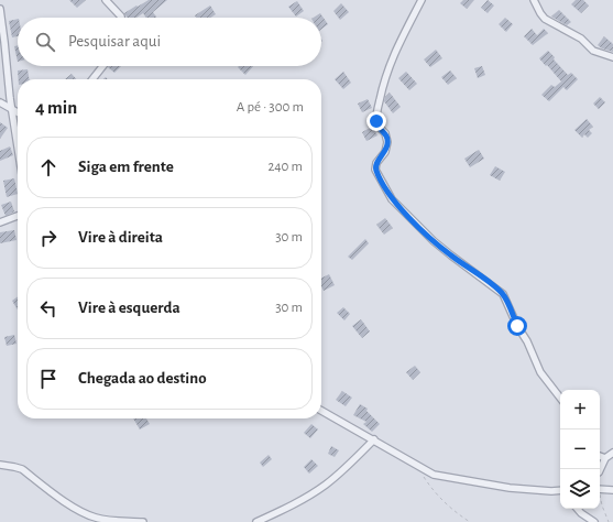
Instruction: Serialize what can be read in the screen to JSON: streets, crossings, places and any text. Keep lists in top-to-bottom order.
{
  "page": {
    "search": "Pesquisar aqui",
    "heading": ["4 min", "A pé · 300 m"],
    "list": [
      ["Siga em frente", "240 m"],
      ["Vire à direita", "30 m"],
      ["Vire à esquerda", "30 m"],
      "Chegada ao destino"
    ],
    "map_buttons": ["+", "−"]
  }
}
